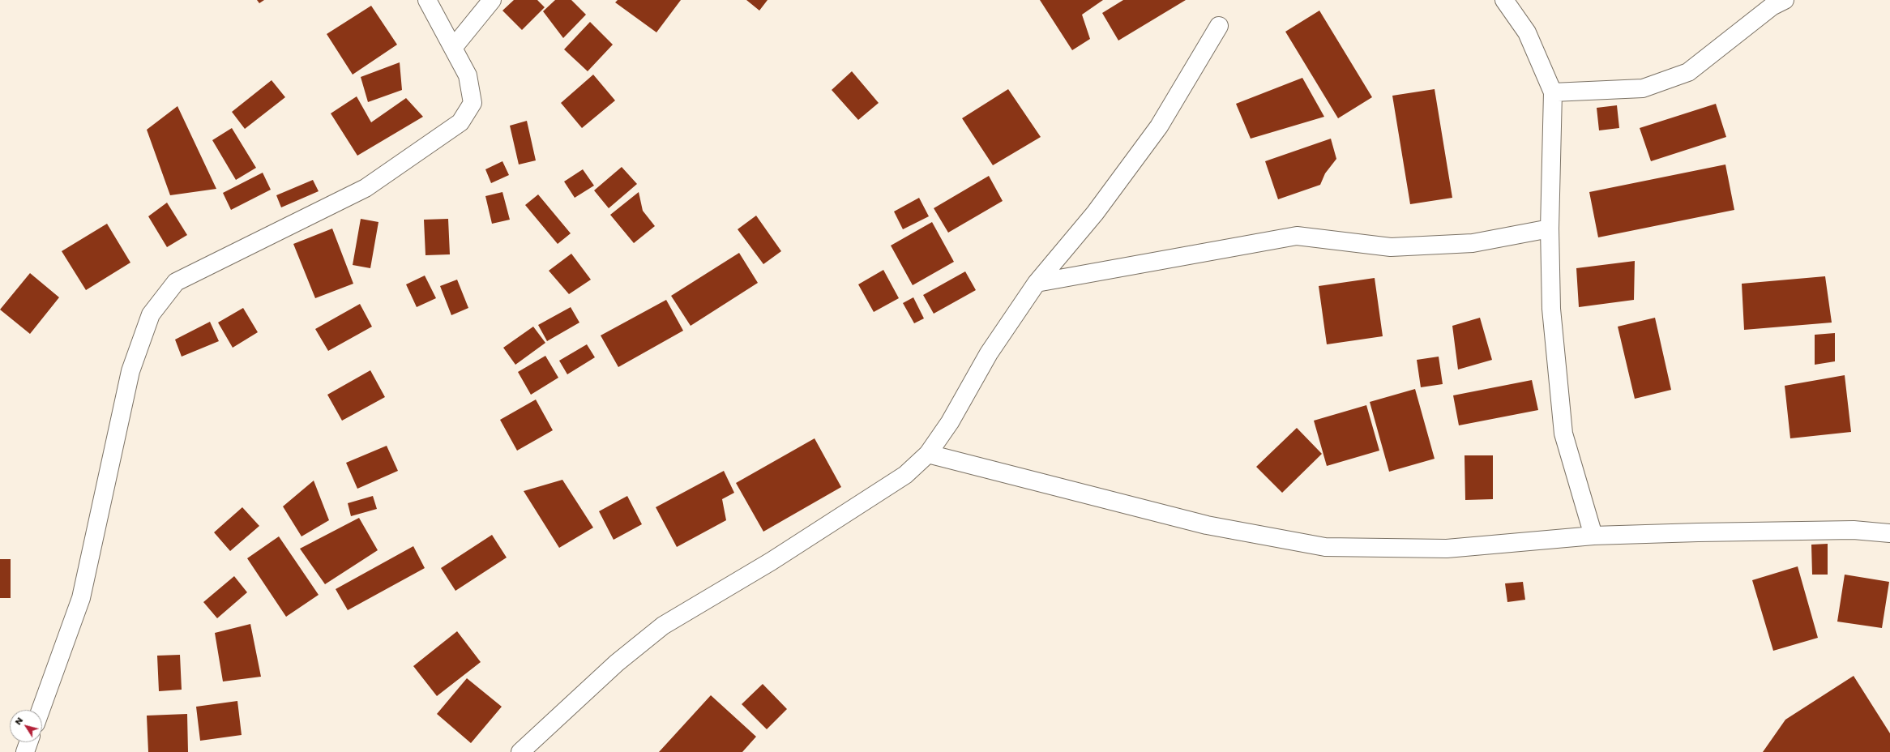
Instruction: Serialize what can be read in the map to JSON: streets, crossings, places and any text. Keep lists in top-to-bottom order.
{
  "north": "top left"
}
